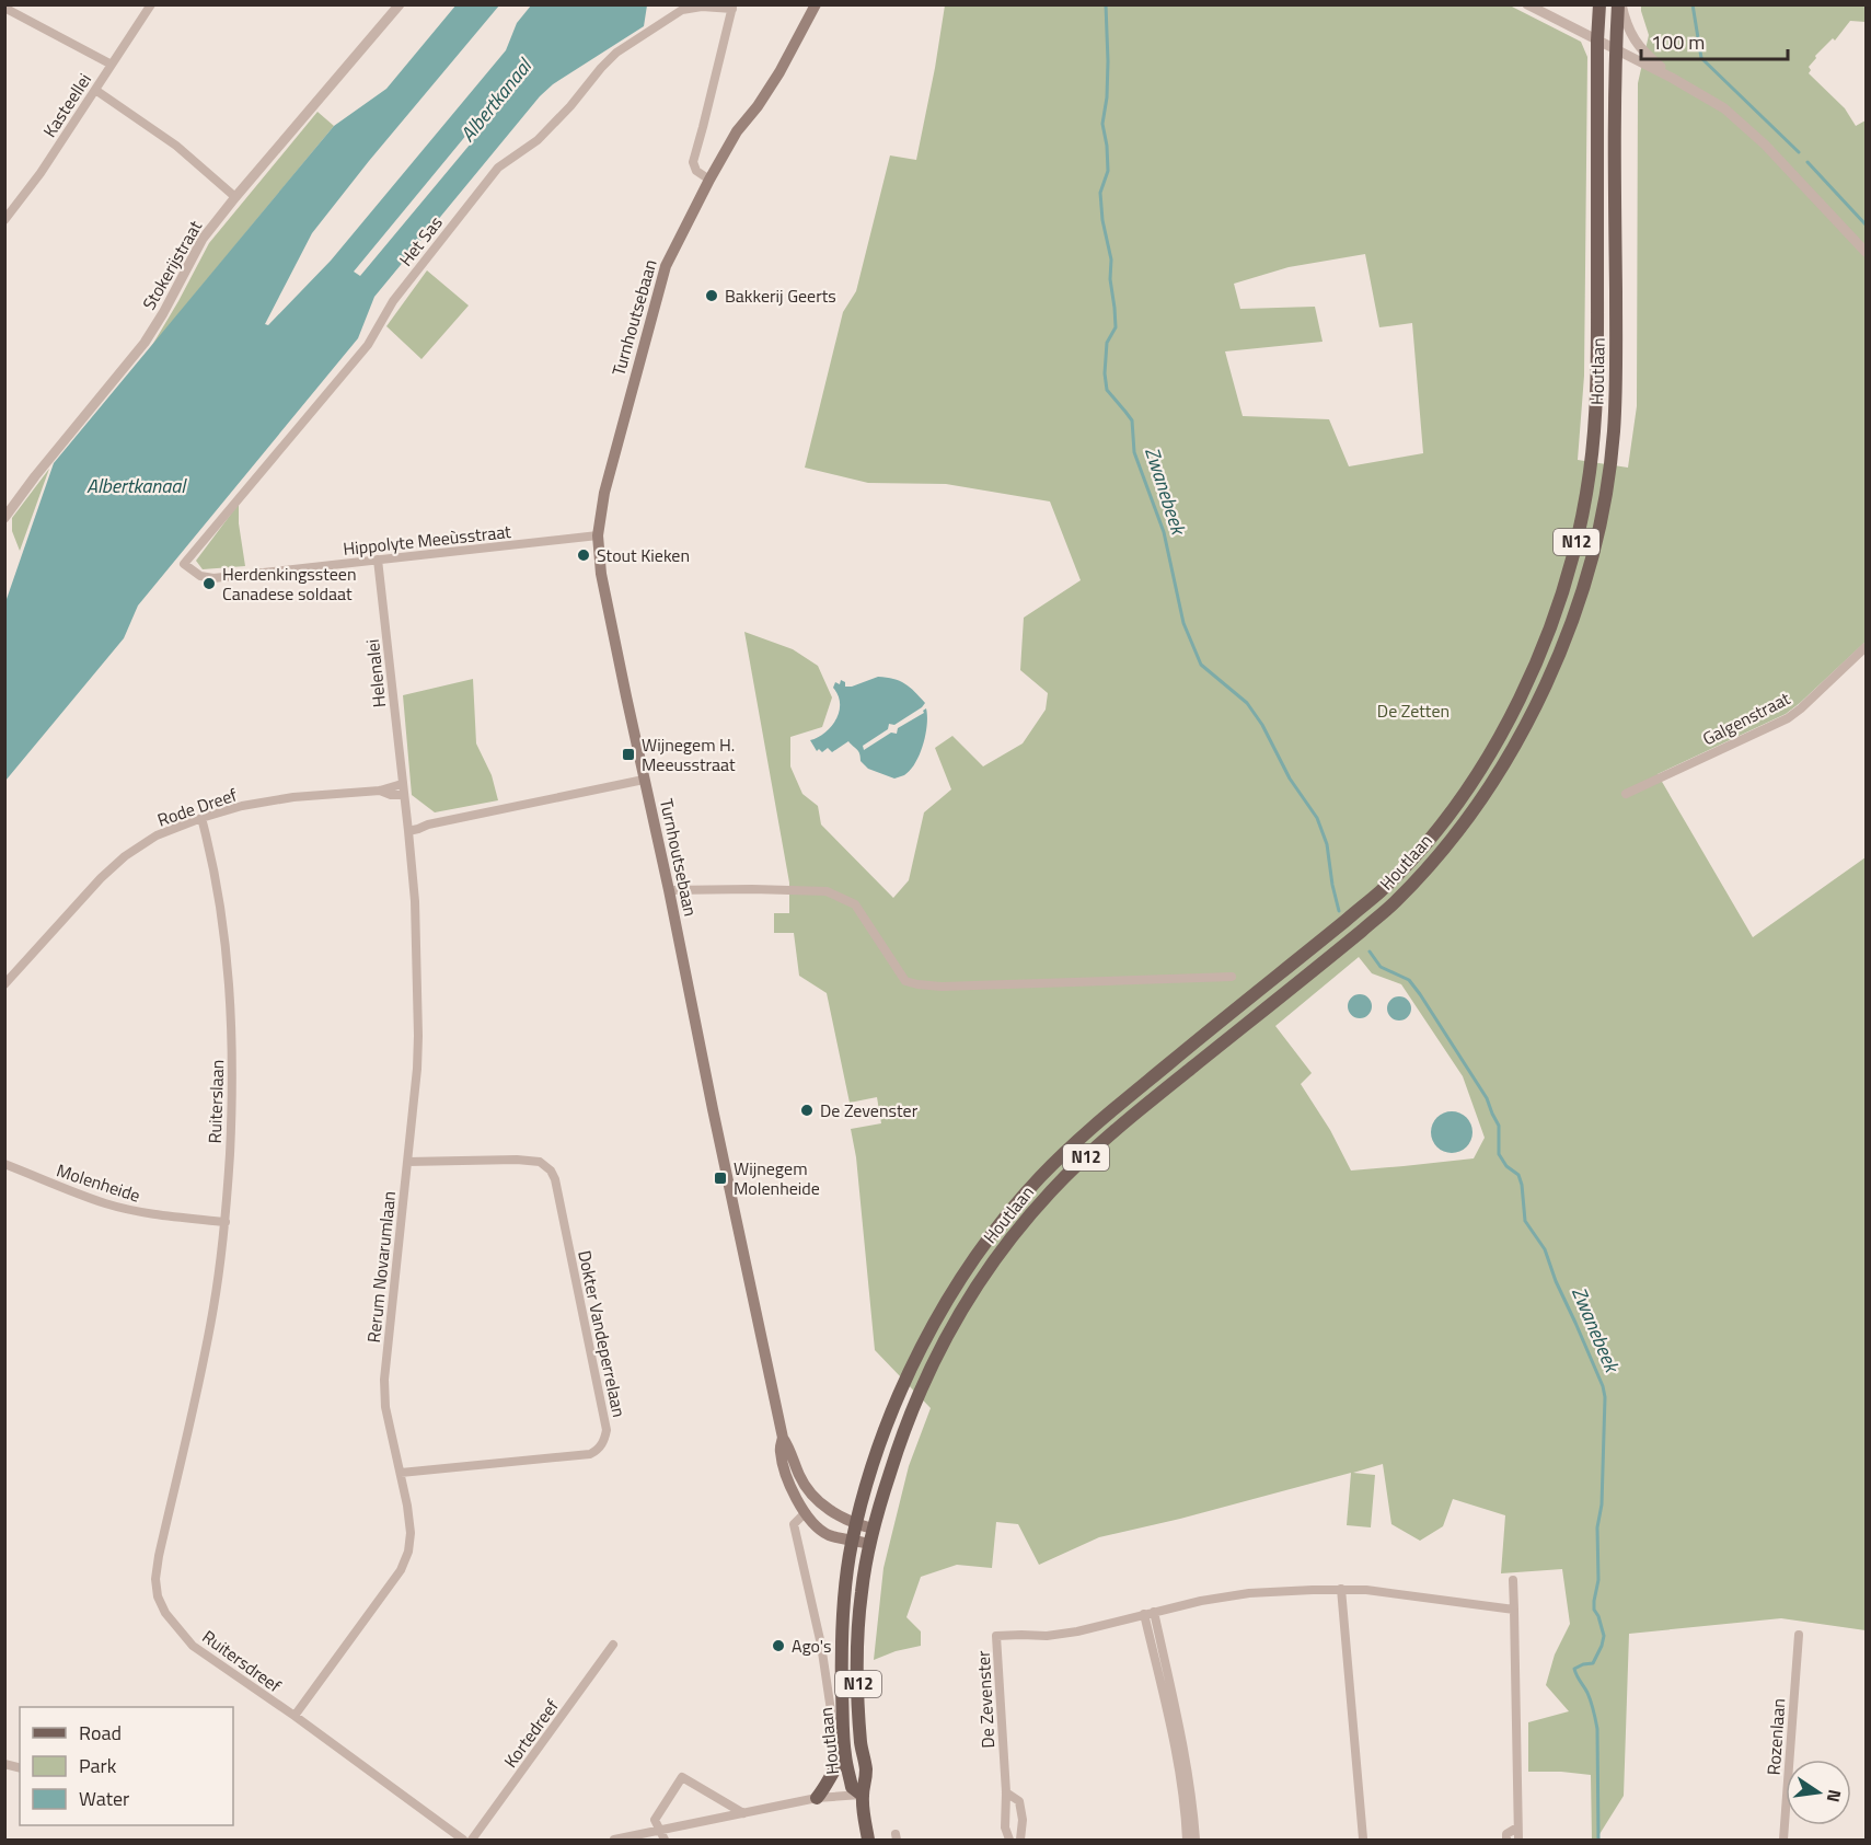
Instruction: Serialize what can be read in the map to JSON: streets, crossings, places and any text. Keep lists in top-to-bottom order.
{
  "streets": {
    "main road": ["Turnhoutsebaan", "Houtlaan", "N12"],
    "street": [
      "Kasteellei",
      "Het Sas",
      "Stokerijstraat",
      "Hippolyte Meeùsstraat",
      "Helenalei",
      "Galgenstraat",
      "Rode Dreef",
      "Ruiterslaan",
      "Molenheide",
      "Rerum Novarumlaan",
      "Dokter Vandeperrelaan",
      "Ruitersdreef",
      "De Zevenster",
      "Kortedreef",
      "Rozenlaan"
    ]
  },
  "crossings": [
    ["Het Sas", "Hippolyte Meeùsstraat"],
    ["Turnhoutsebaan", "Houtlaan"],
    ["Turnhoutsebaan", "Hippolyte Meeùsstraat"],
    ["Houtlaan", "N12"],
    ["Hippolyte Meeùsstraat", "Helenalei"],
    ["Helenalei", "Rode Dreef"],
    ["Helenalei", "Rerum Novarumlaan"],
    ["Rode Dreef", "Ruiterslaan"],
    ["Rode Dreef", "Rerum Novarumlaan"],
    ["Ruiterslaan", "Molenheide"],
    ["Ruiterslaan", "Ruitersdreef"],
    ["Rerum Novarumlaan", "Dokter Vandeperrelaan"],
    ["Rerum Novarumlaan", "Ruitersdreef"]
  ],
  "water": ["Albertkanaal", "Zwanebeek"],
  "parks": ["De Zetten"],
  "places": {
    "other": [
      "Bakkerij Geerts",
      "Stout Kieken",
      "Herdenkingssteen Canadese soldaat",
      "De Zevenster",
      "Ago's"
    ],
    "transit": ["Wijnegem H. Meeusstraat", "Wijnegem Molenheide"]
  },
  "legend": ["Road", "Park", "Water"],
  "scale_bar": "100 m",
  "north": "right"
}
